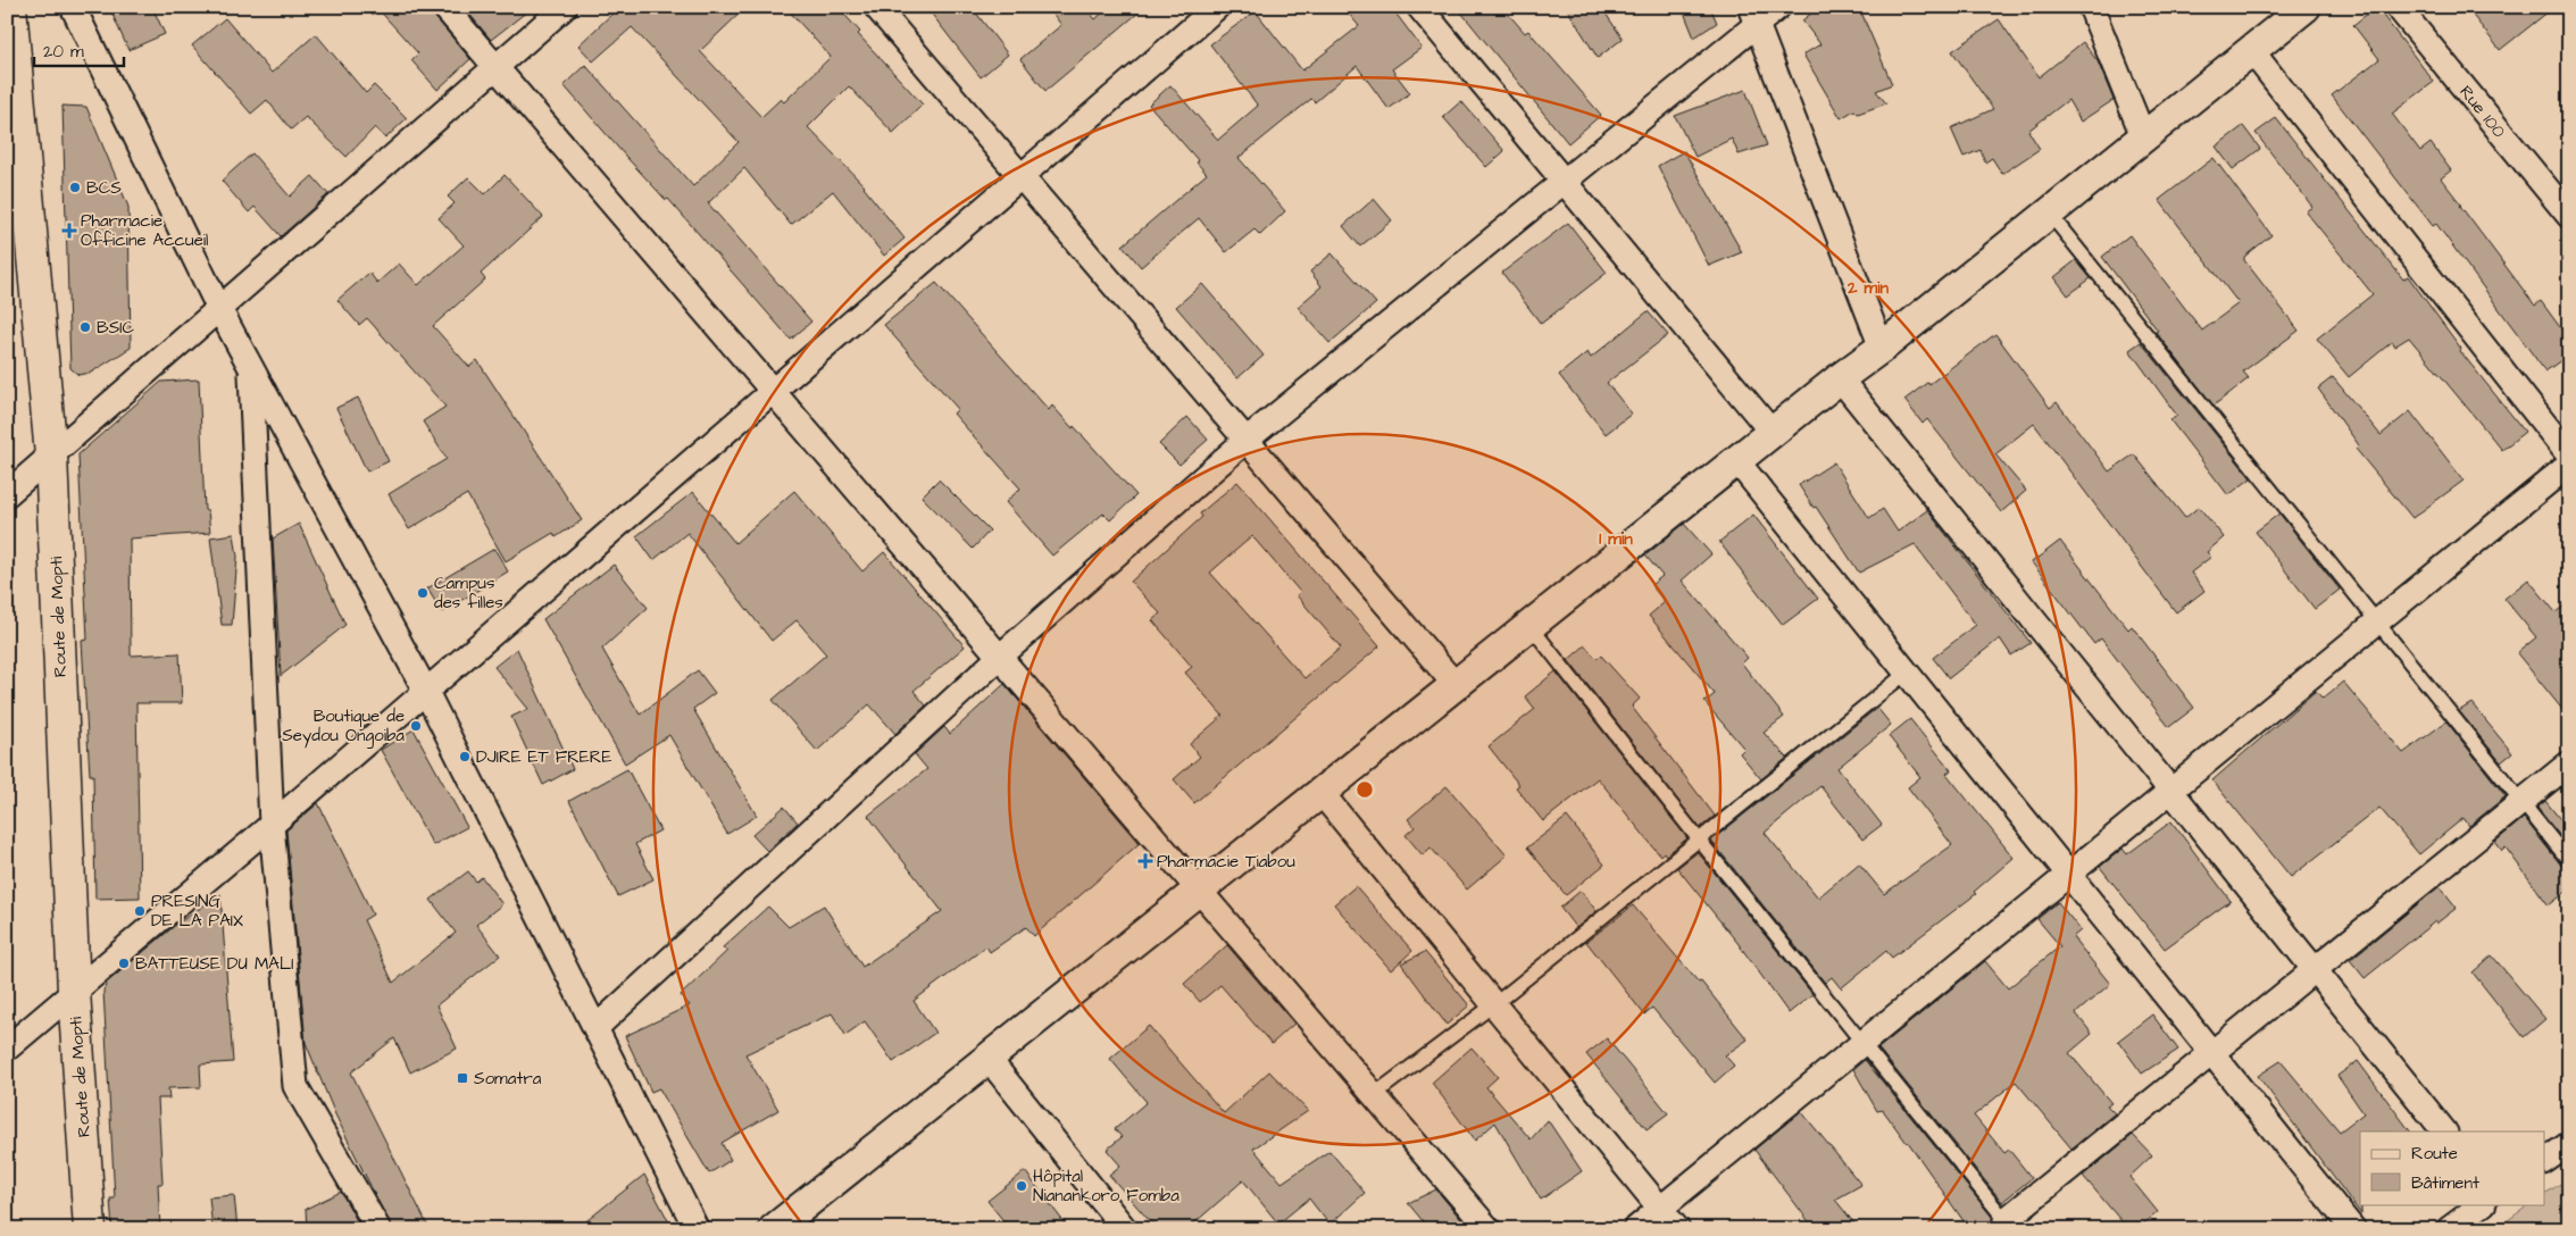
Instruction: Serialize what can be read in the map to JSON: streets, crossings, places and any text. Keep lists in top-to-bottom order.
{
  "streets": {
    "highway": ["Route de Mopti"],
    "street": ["Rue 100"]
  },
  "places": {
    "other": [
      "BCS",
      "BSIC",
      "Campus des filles",
      "Boutique de Seydou Ongoiba",
      "DJIRE ET FRERE",
      "PRESING DE LA PAIX",
      "BATTEUSE DU MALI",
      "Hôpital Nianankoro Fomba"
    ],
    "health": ["Pharmacie Officine Accueil", "Pharmacie Tiabou"],
    "transit": ["Somatra"]
  },
  "legend": ["Route", "Bâtiment"],
  "scale_bar": "20 m",
  "rings": ["2 min", "1 min"]
}
